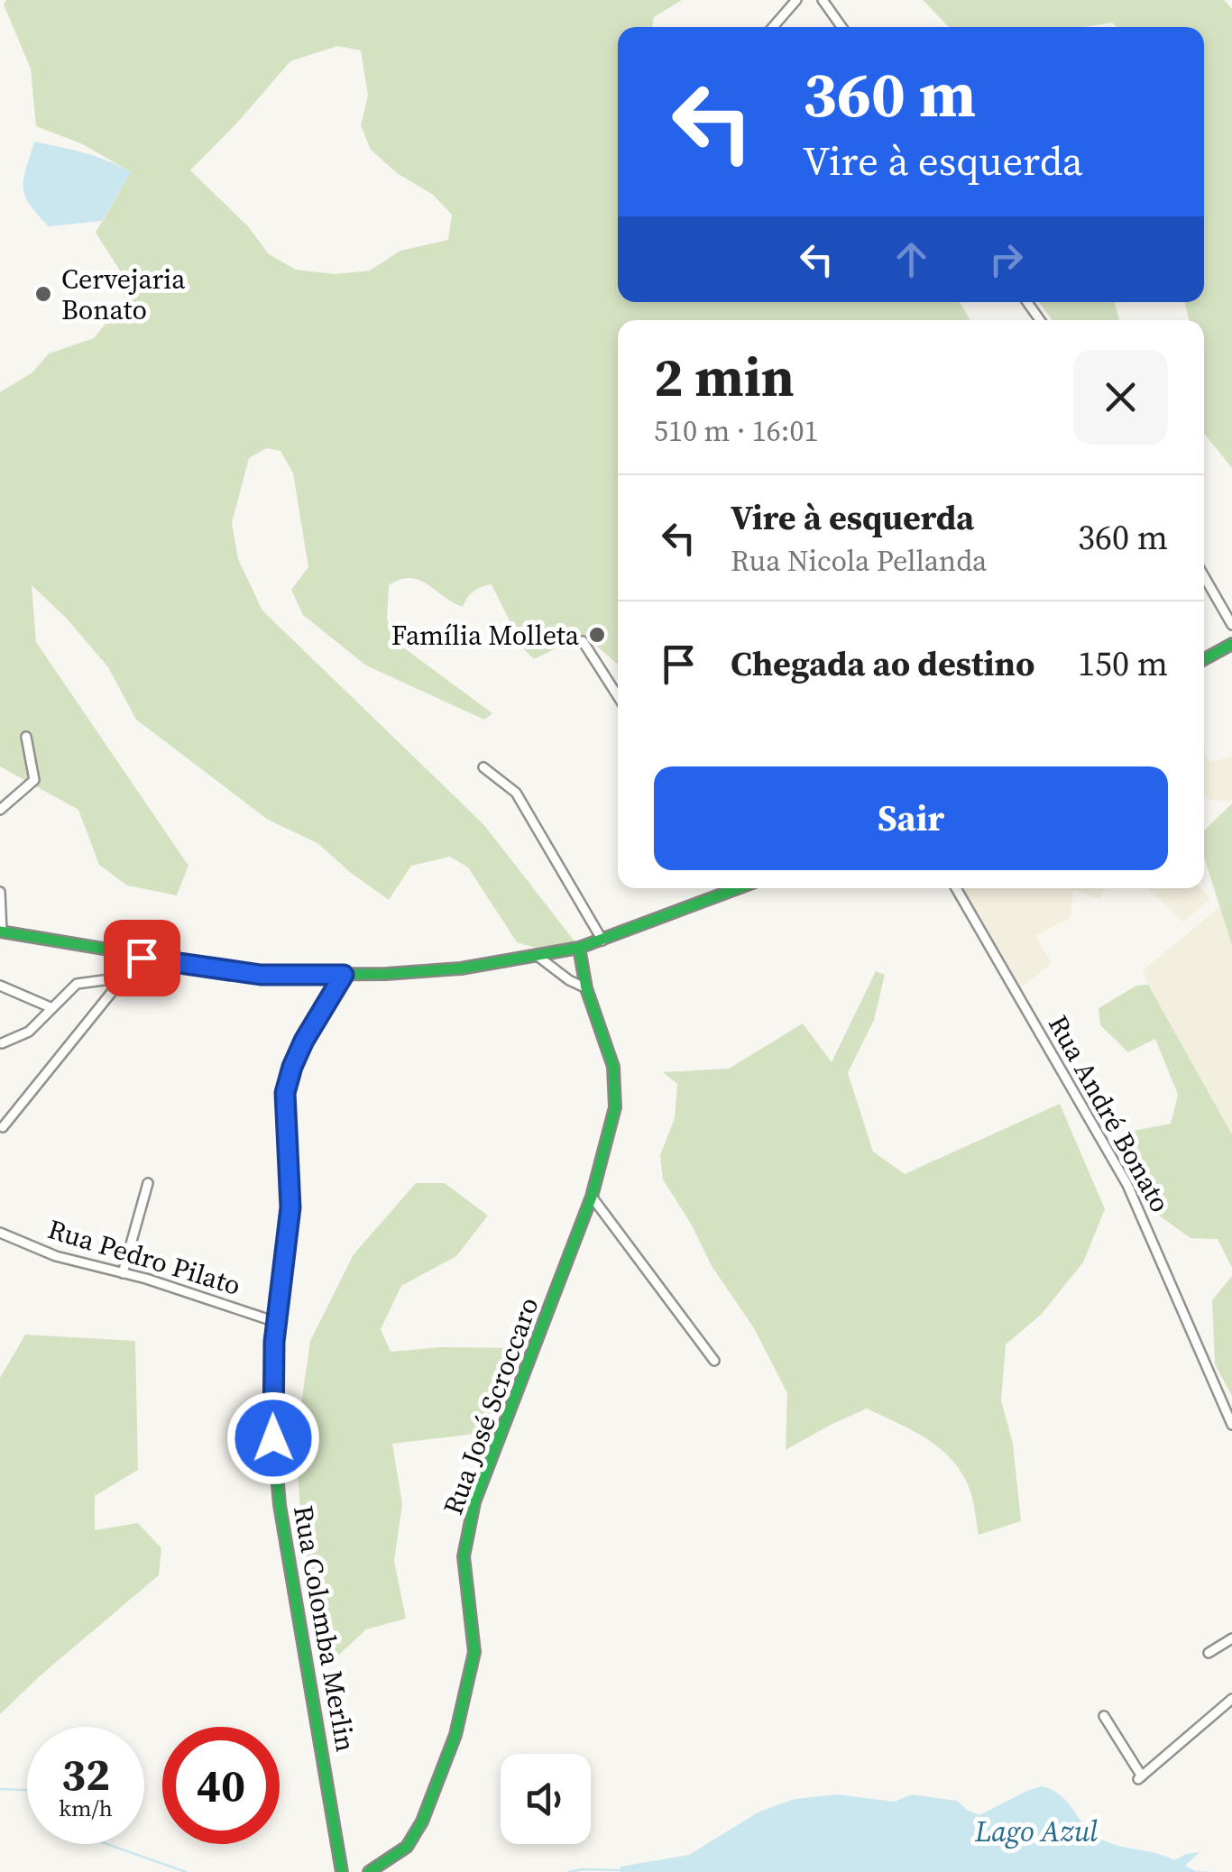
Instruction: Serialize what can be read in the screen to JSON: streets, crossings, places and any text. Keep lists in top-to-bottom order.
{
  "streets": {
    "street": [
      "Rua André Bonato",
      "Rua Pedro Pilato",
      "Rua José Scroccaro",
      "Rua Colomba Merlin"
    ]
  },
  "crossings": [
    ["Rua Pedro Pilato", "Rua Colomba Merlin"]
  ],
  "water": ["Lago Azul"],
  "places": ["Cervejaria Bonato", "Família Molleta"],
  "page": {
    "turn": ["360 m", "Vire à esquerda"],
    "heading": ["2 min", "510 m · 16:01"],
    "list": [
      {
        "name": "Vire à esquerda",
        "note": "Rua Nicola Pellanda",
        "value": "360 m"
      },
      {
        "name": "Chegada ao destino",
        "value": "150 m"
      }
    ],
    "buttons": "Sair",
    "speed": "32 km/h",
    "limit": "40"
  }
}
